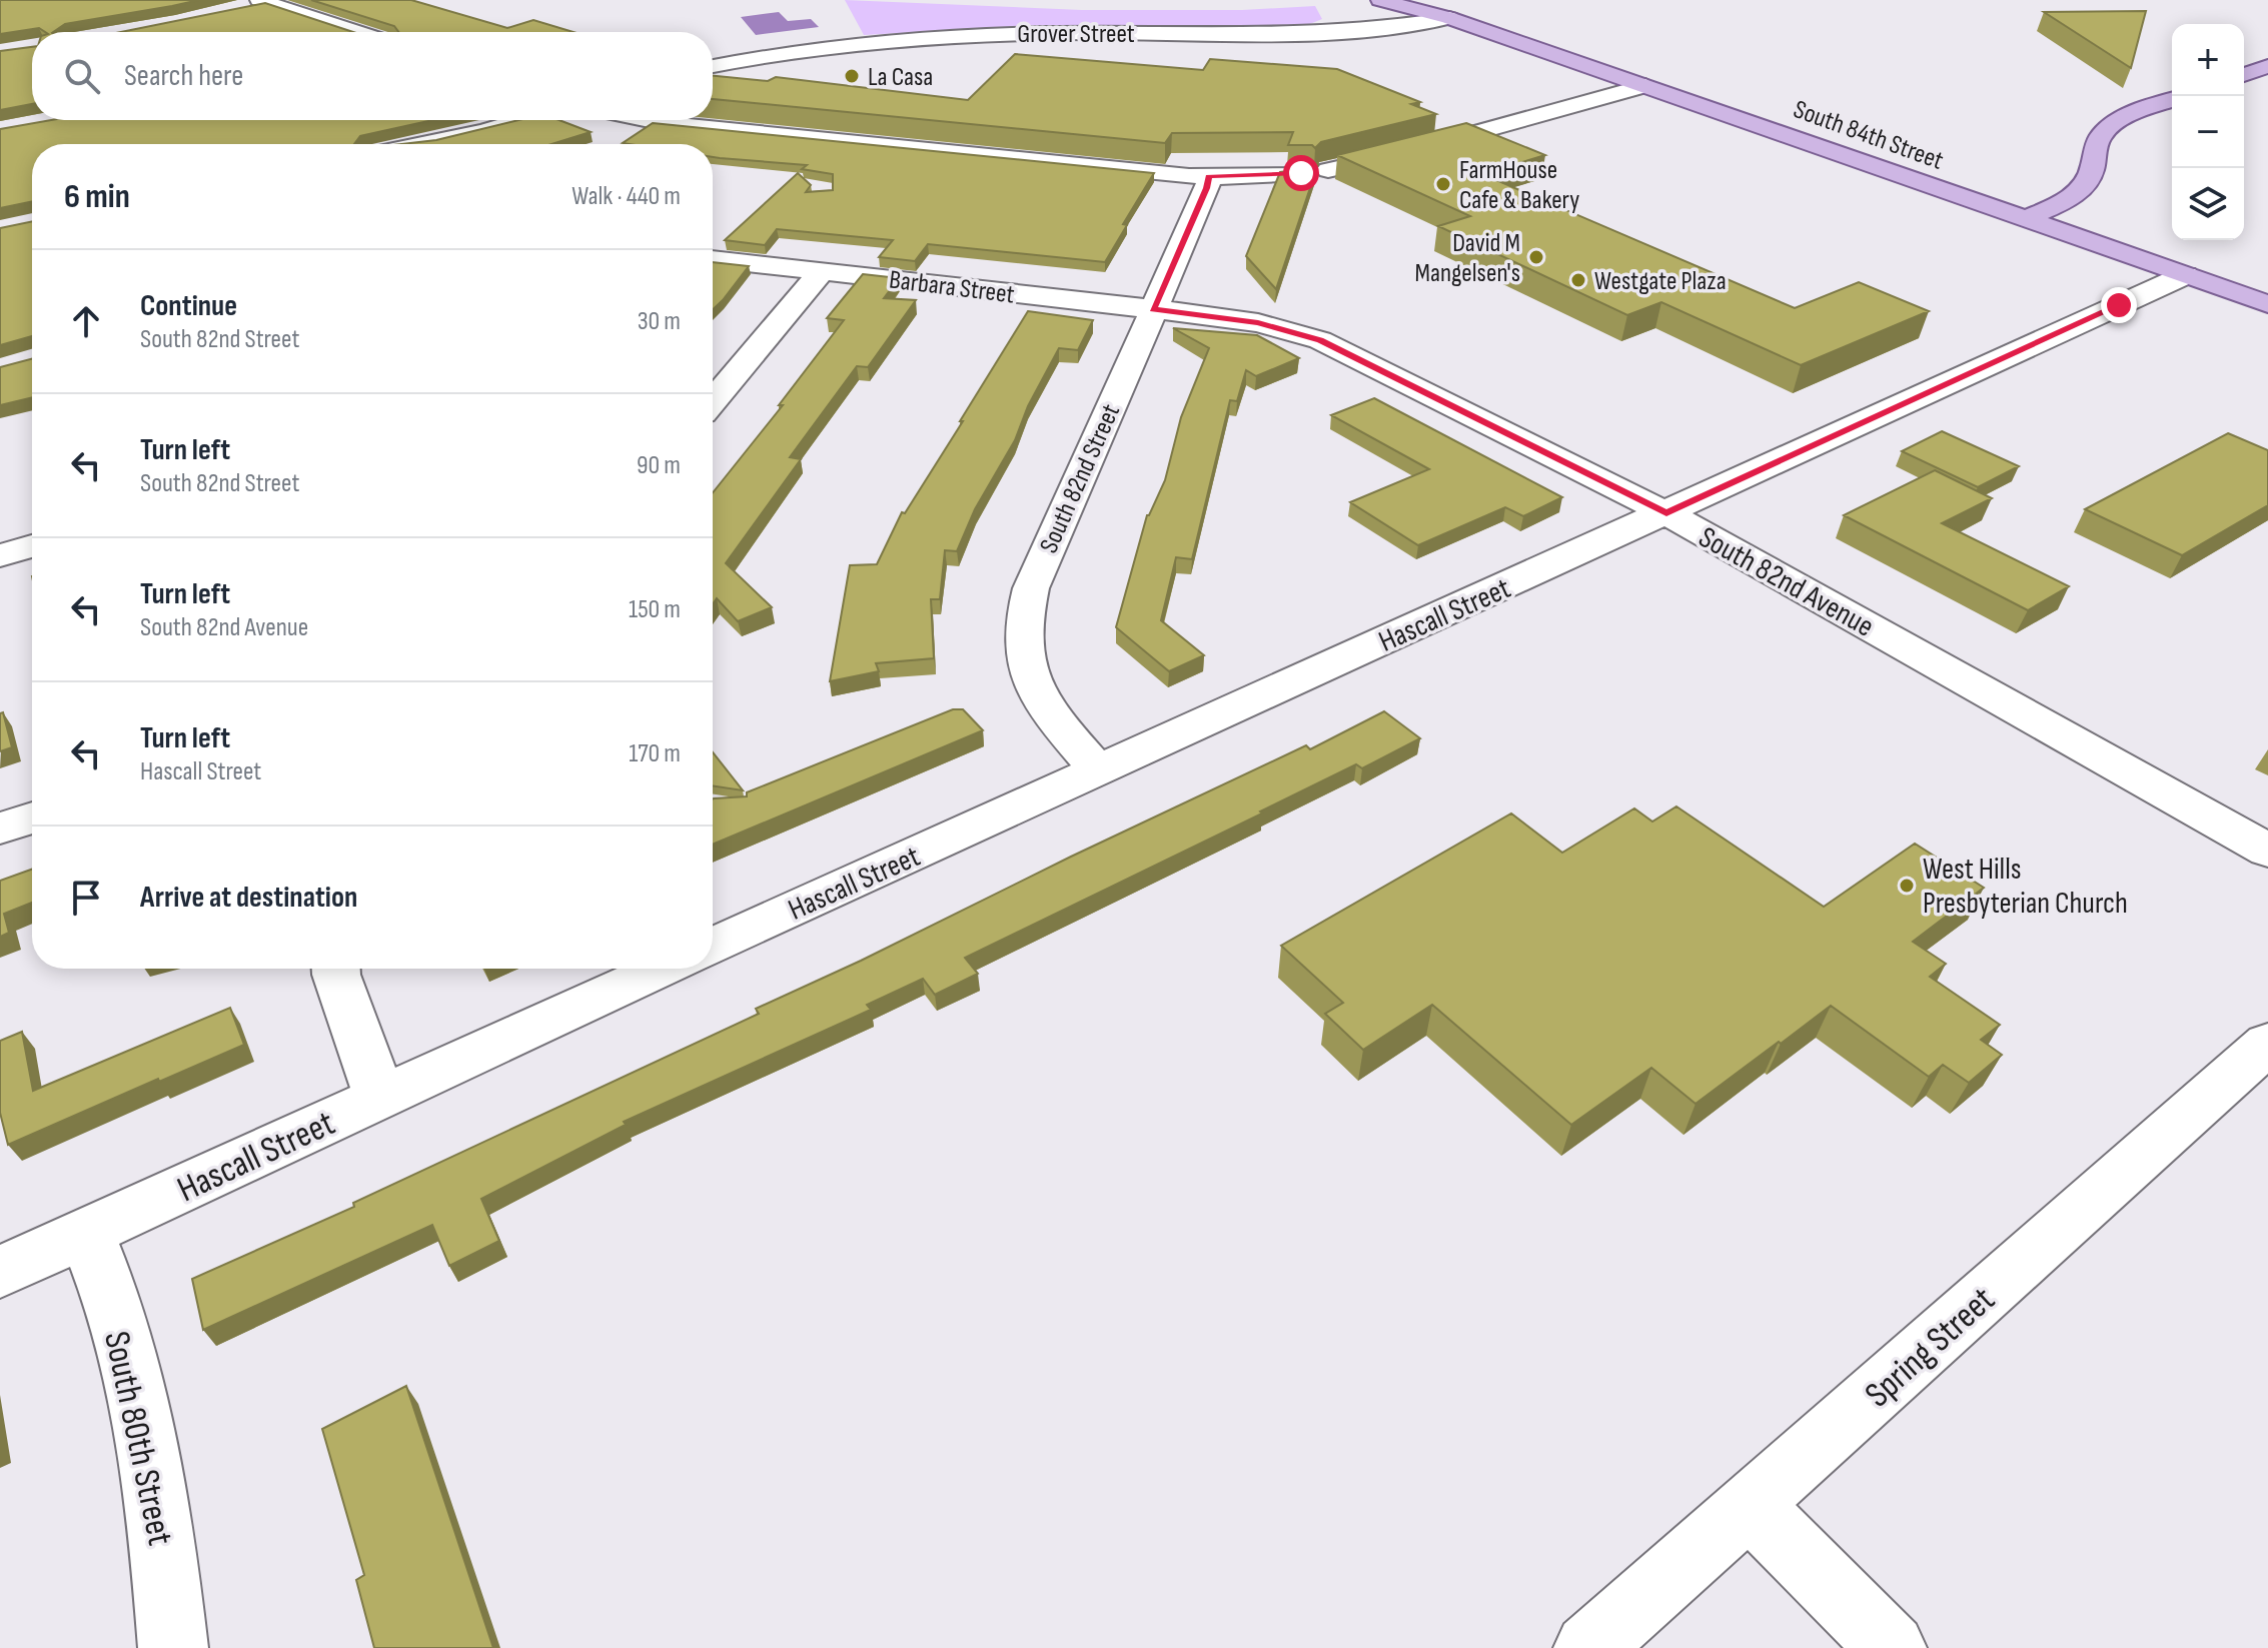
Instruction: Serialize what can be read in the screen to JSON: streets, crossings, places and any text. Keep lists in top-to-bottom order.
{
  "streets": {
    "main road": ["South 84th Street"],
    "street": [
      "Grover Street",
      "Barbara Street",
      "South 82nd Street",
      "South 82nd Avenue",
      "Hascall Street",
      "Spring Street",
      "South 80th Street"
    ]
  },
  "crossings": [
    ["Grover Street", "South 84th Street"],
    ["South 84th Street", "Hascall Street"],
    ["Barbara Street", "South 82nd Street"],
    ["Barbara Street", "South 82nd Avenue"],
    ["South 82nd Street", "South 82nd Avenue"],
    ["South 82nd Street", "Hascall Street"],
    ["South 82nd Avenue", "Hascall Street"],
    ["Hascall Street", "South 80th Street"]
  ],
  "places": [
    "La Casa",
    "FarmHouse Cafe & Bakery",
    "David M Mangelsen's",
    "Westgate Plaza",
    "West Hills Presbyterian Church"
  ],
  "page": {
    "map_buttons": ["+", "−"],
    "search": "Search here",
    "heading": ["6 min", "Walk · 440 m"],
    "list": [
      ["Continue", "South 82nd Street", "30 m"],
      ["Turn left", "South 82nd Street", "90 m"],
      ["Turn left", "South 82nd Avenue", "150 m"],
      ["Turn left", "Hascall Street", "170 m"],
      "Arrive at destination"
    ]
  }
}
